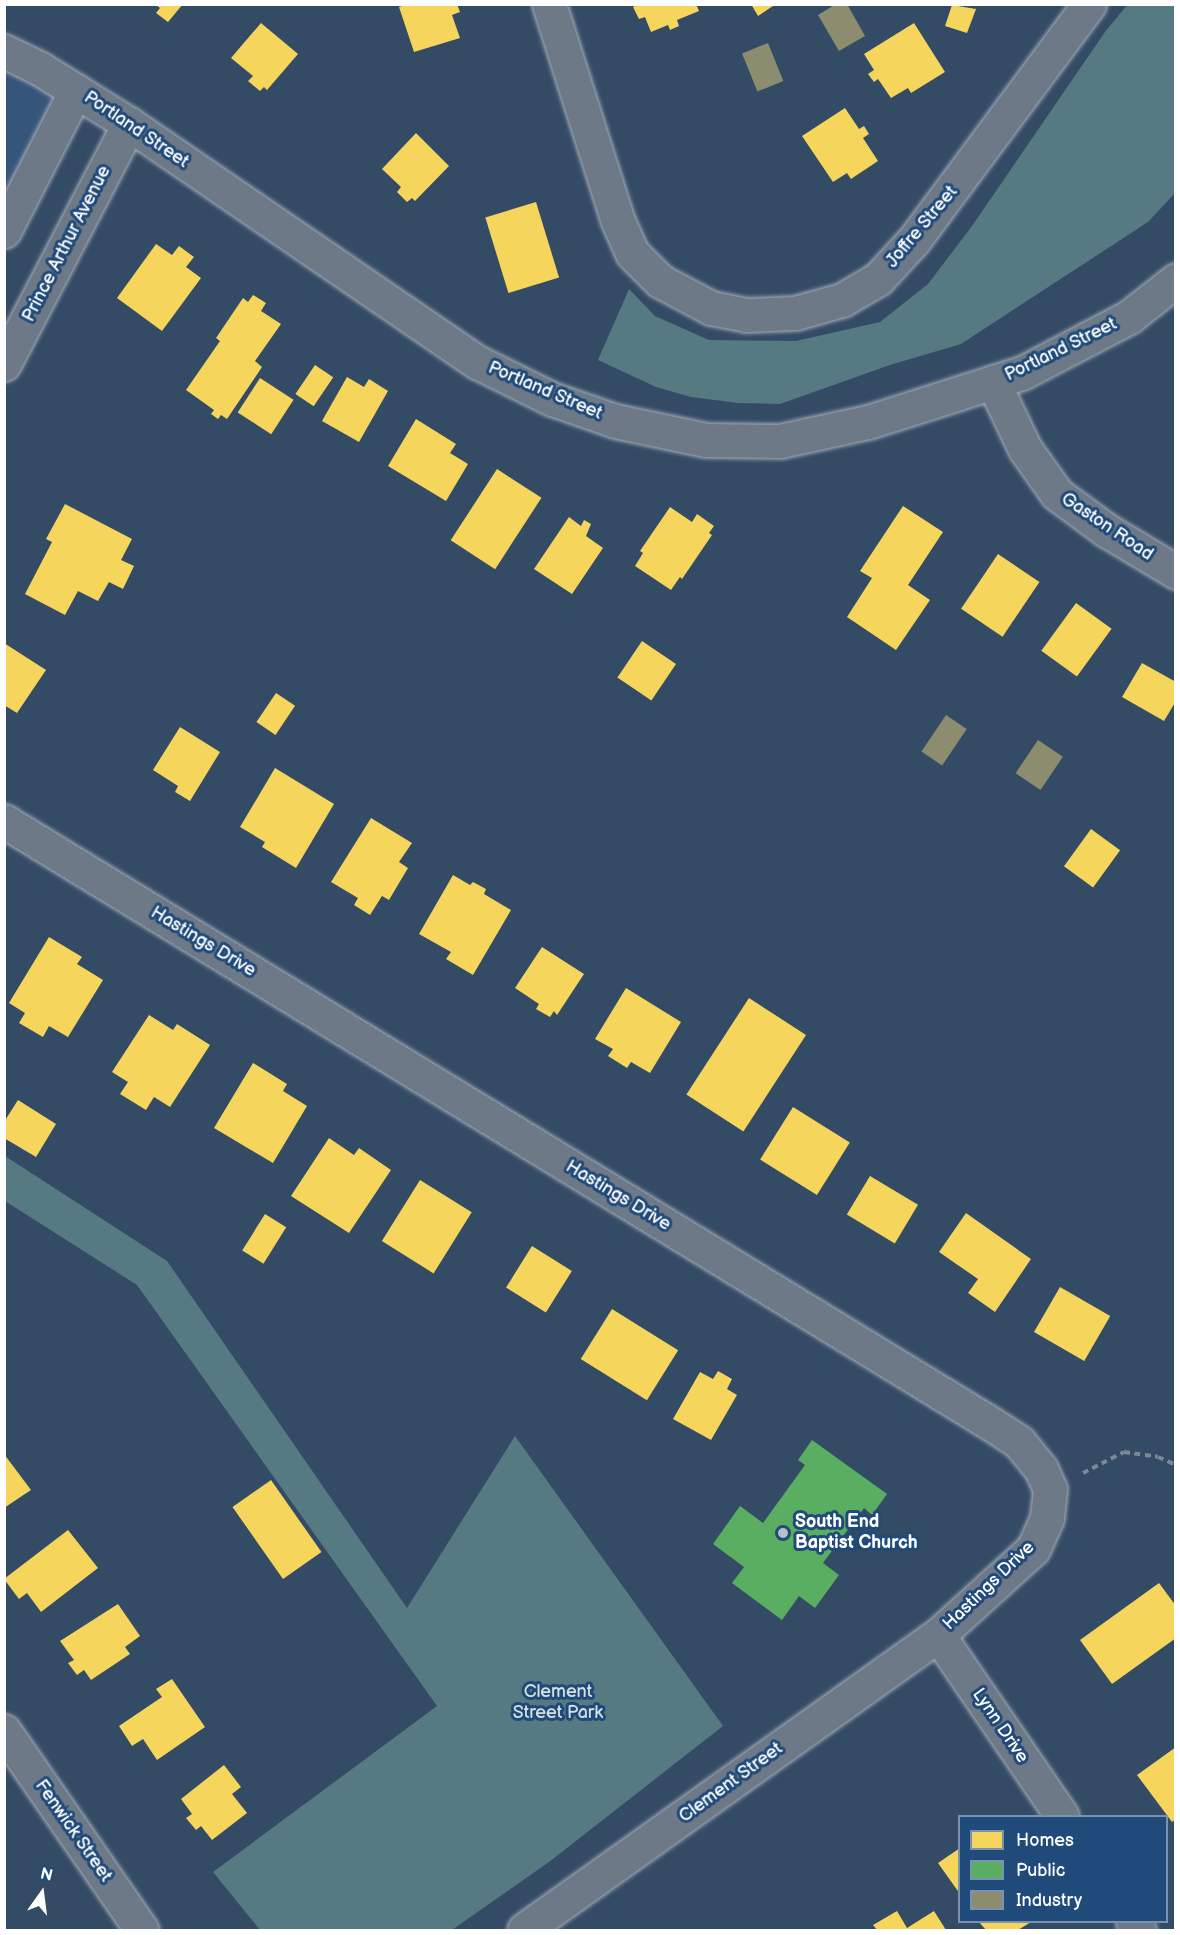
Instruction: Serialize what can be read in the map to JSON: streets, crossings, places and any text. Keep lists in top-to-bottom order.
{
  "streets": {
    "street": [
      "Portland Street",
      "Joffre Street",
      "Prince Arthur Avenue",
      "Gaston Road",
      "Hastings Drive",
      "Lynn Drive",
      "Clement Street",
      "Fenwick Street"
    ]
  },
  "crossings": [
    ["Portland Street", "Prince Arthur Avenue"],
    ["Portland Street", "Gaston Road"],
    ["Hastings Drive", "Lynn Drive"],
    ["Hastings Drive", "Clement Street"],
    ["Lynn Drive", "Clement Street"]
  ],
  "parks": ["Clement Street Park"],
  "places": ["South End Baptist Church"],
  "legend": ["Homes", "Public", "Industry"],
  "north": "top"
}
